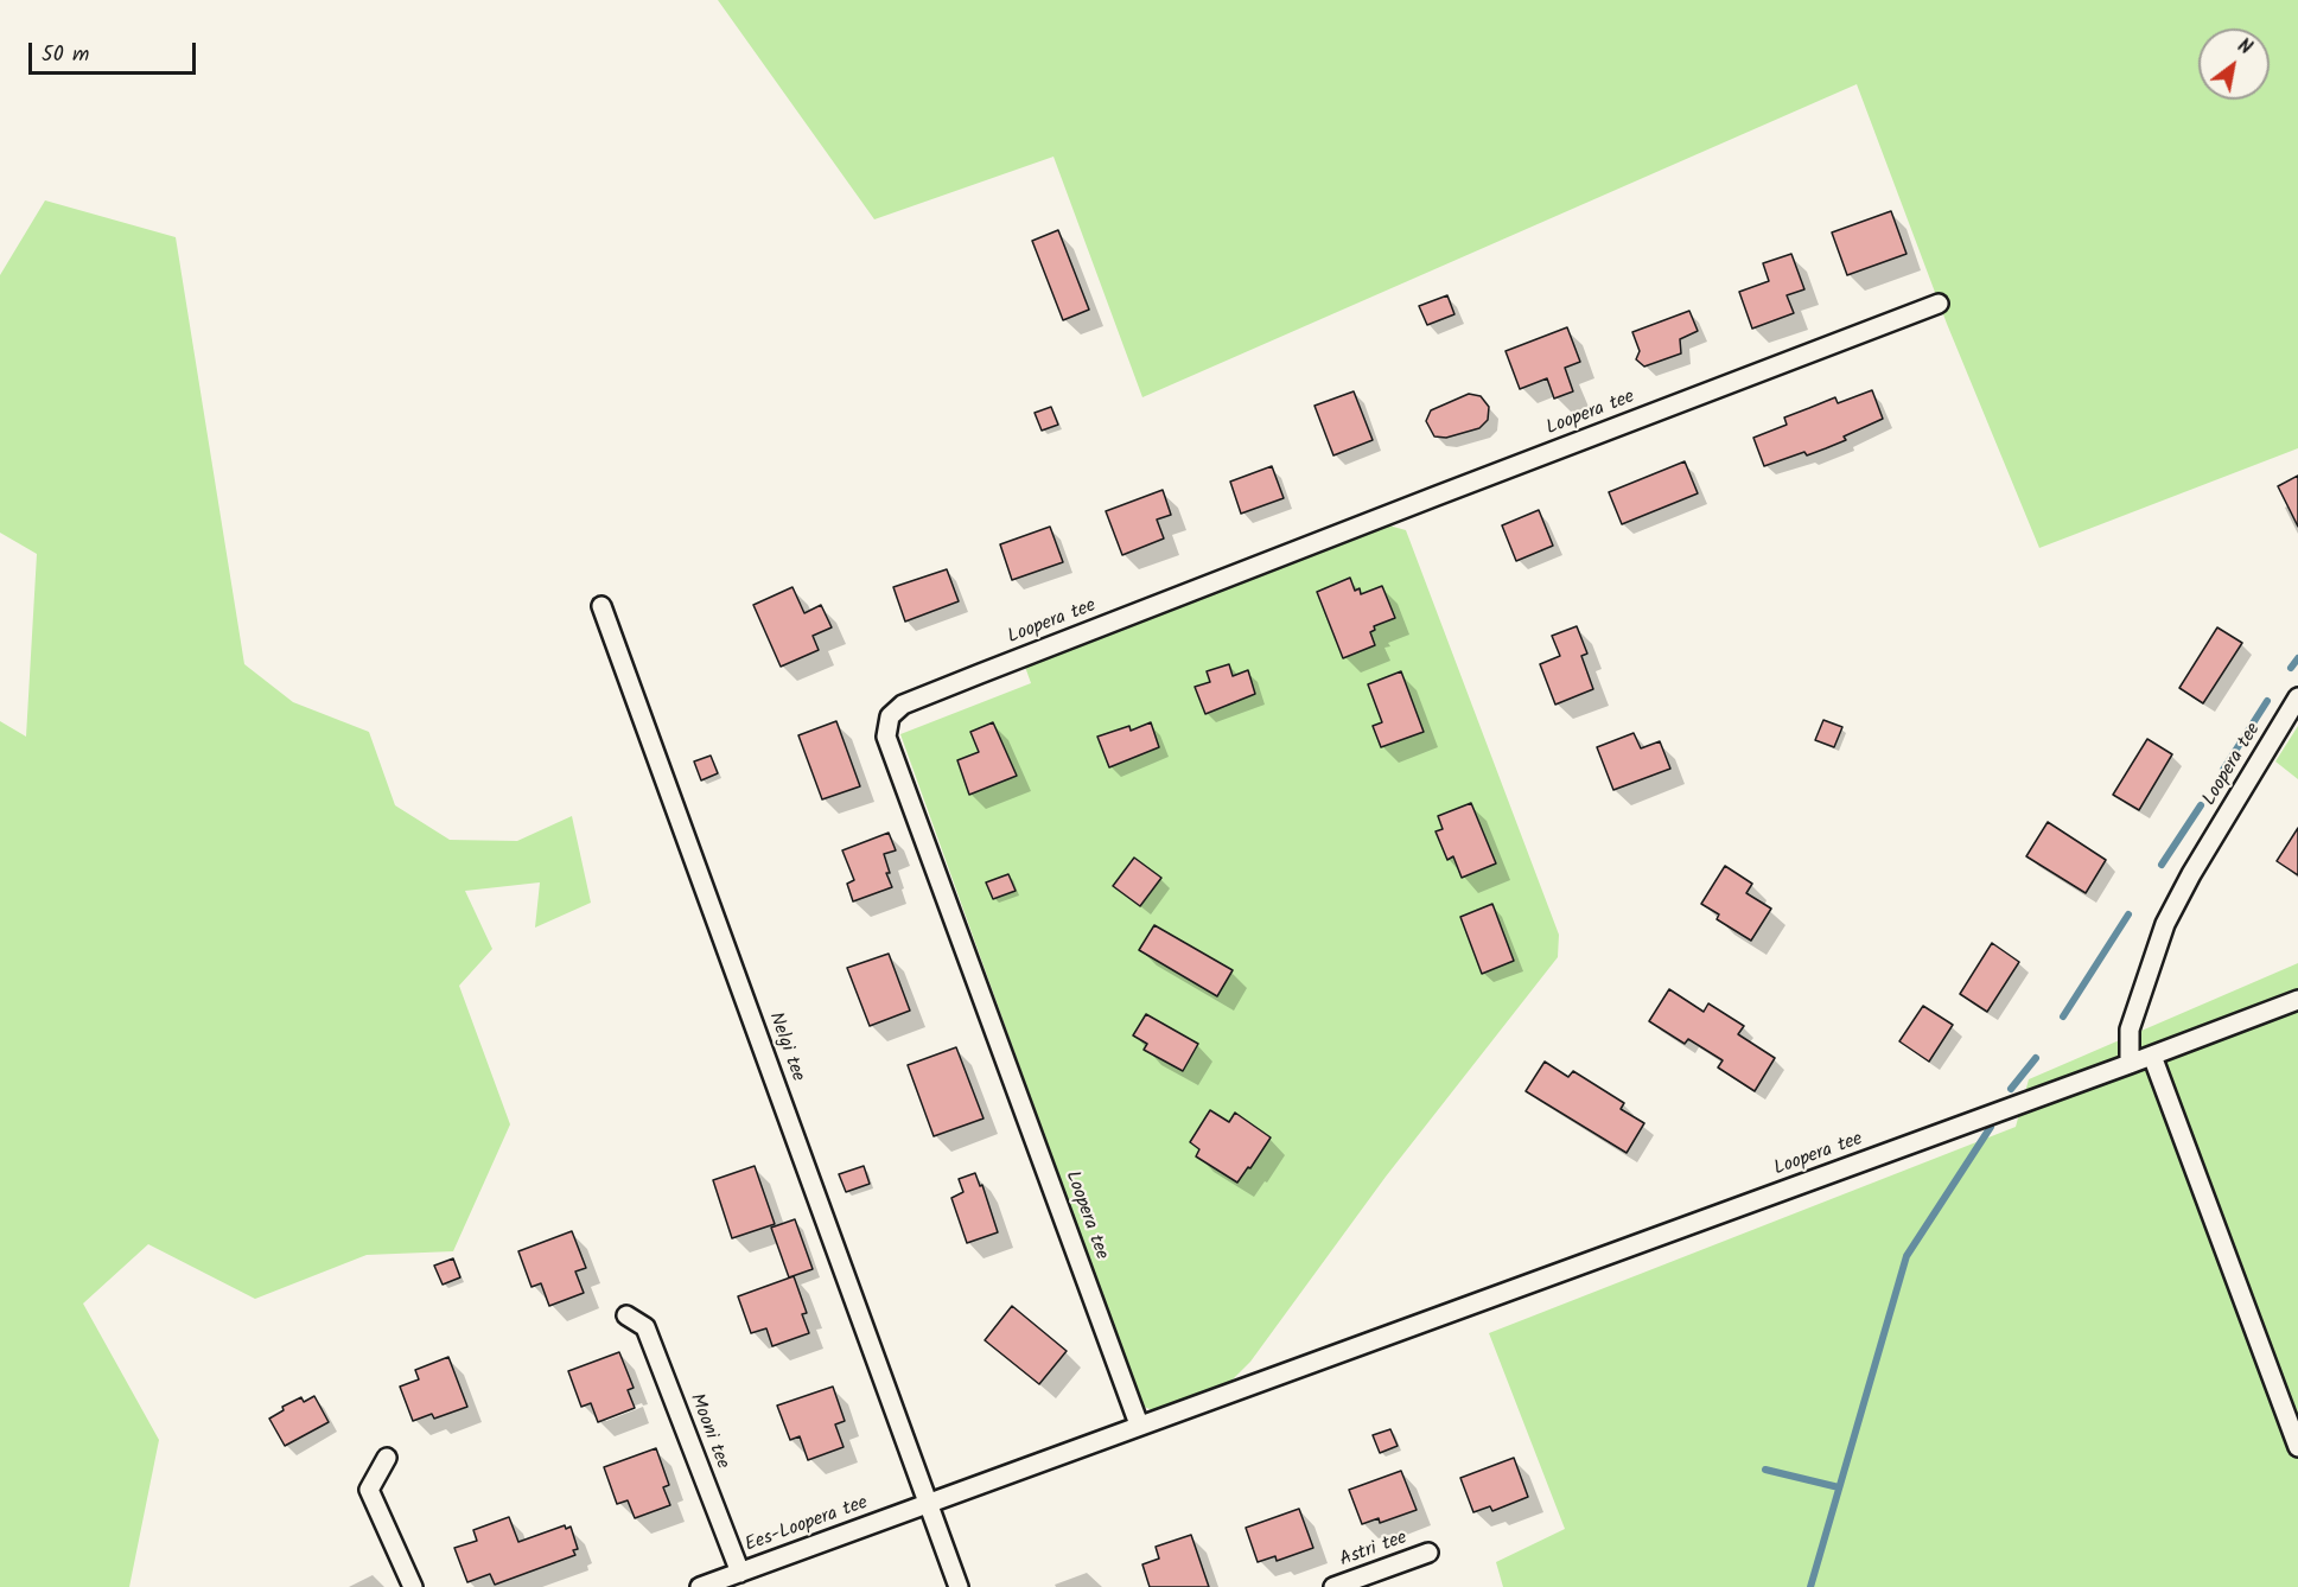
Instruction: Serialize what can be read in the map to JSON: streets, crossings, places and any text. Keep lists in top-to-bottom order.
{
  "streets": {
    "street": [
      "Loopera tee",
      "Nelgi tee",
      "Mooni tee",
      "Ees-Loopera tee",
      "Astri tee"
    ]
  },
  "crossings": [
    ["Loopera tee", "Nelgi tee"],
    ["Loopera tee", "Ees-Loopera tee"],
    ["Nelgi tee", "Ees-Loopera tee"],
    ["Mooni tee", "Ees-Loopera tee"]
  ],
  "scale_bar": "50 m",
  "north": "top right"
}
